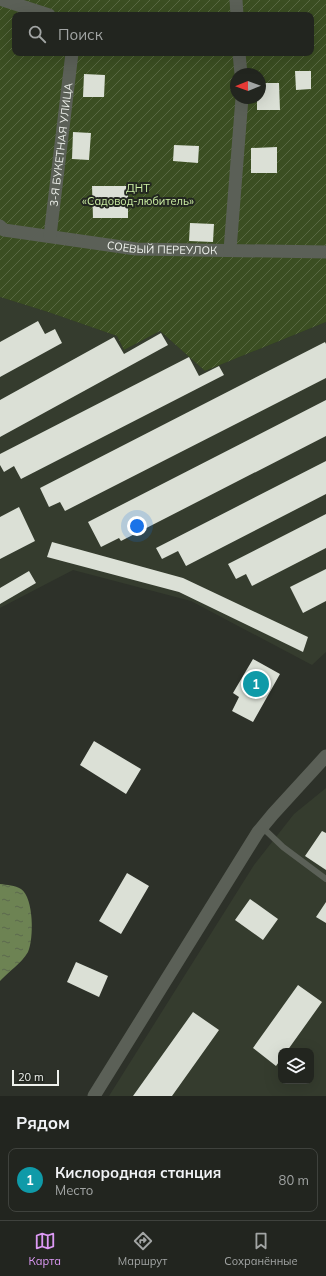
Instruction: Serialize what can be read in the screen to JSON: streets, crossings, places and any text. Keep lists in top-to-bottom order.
{
  "streets": {
    "street": ["3-Я БУКЕТНАЯ УЛИЦА", "СОЕВЫЙ ПЕРЕУЛОК"]
  },
  "crossings": [
    ["3-Я БУКЕТНАЯ УЛИЦА", "СОЕВЫЙ ПЕРЕУЛОК"]
  ],
  "parks": ["ДНТ «Садовод-любитель»"],
  "scale_bar": "20 m",
  "north": "left",
  "page": {
    "search": "Поиск",
    "pins": "1",
    "scale": "20 m",
    "heading": "Рядом",
    "list": [
      {
        "mark": "1",
        "name": "Кислородная станция",
        "note": "Место",
        "value": "80 m"
      }
    ],
    "nav": ["Карта", "Маршрут", "Сохранённые"]
  }
}
